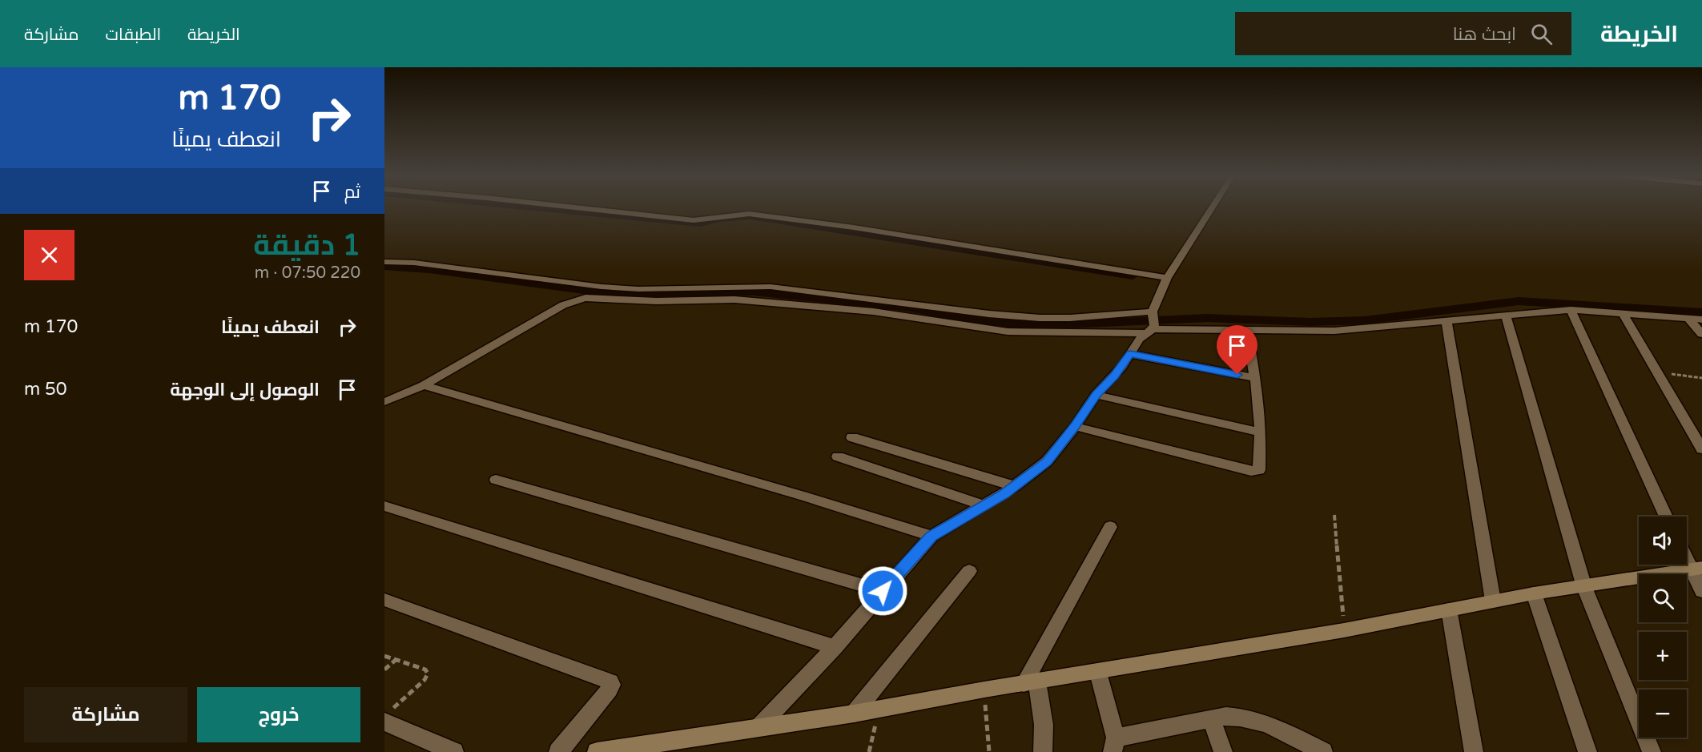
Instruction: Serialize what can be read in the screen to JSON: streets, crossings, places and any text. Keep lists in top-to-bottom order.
{
  "page": {
    "header": "الخريطة",
    "search": "ابحث هنا",
    "nav": ["الخريطة", "الطبقات", "مشاركة"],
    "turn": ["170 m", "انعطف يمينًا"],
    "then": "ثم",
    "heading": ["1 دقيقة", "220 m · 07:50"],
    "list": [
      {
        "name": "انعطف يمينًا",
        "value": "170 m"
      },
      {
        "name": "الوصول إلى الوجهة",
        "value": "50 m"
      }
    ],
    "map_buttons": ["+", "−"],
    "buttons": ["خروج", "مشاركة"]
  }
}
